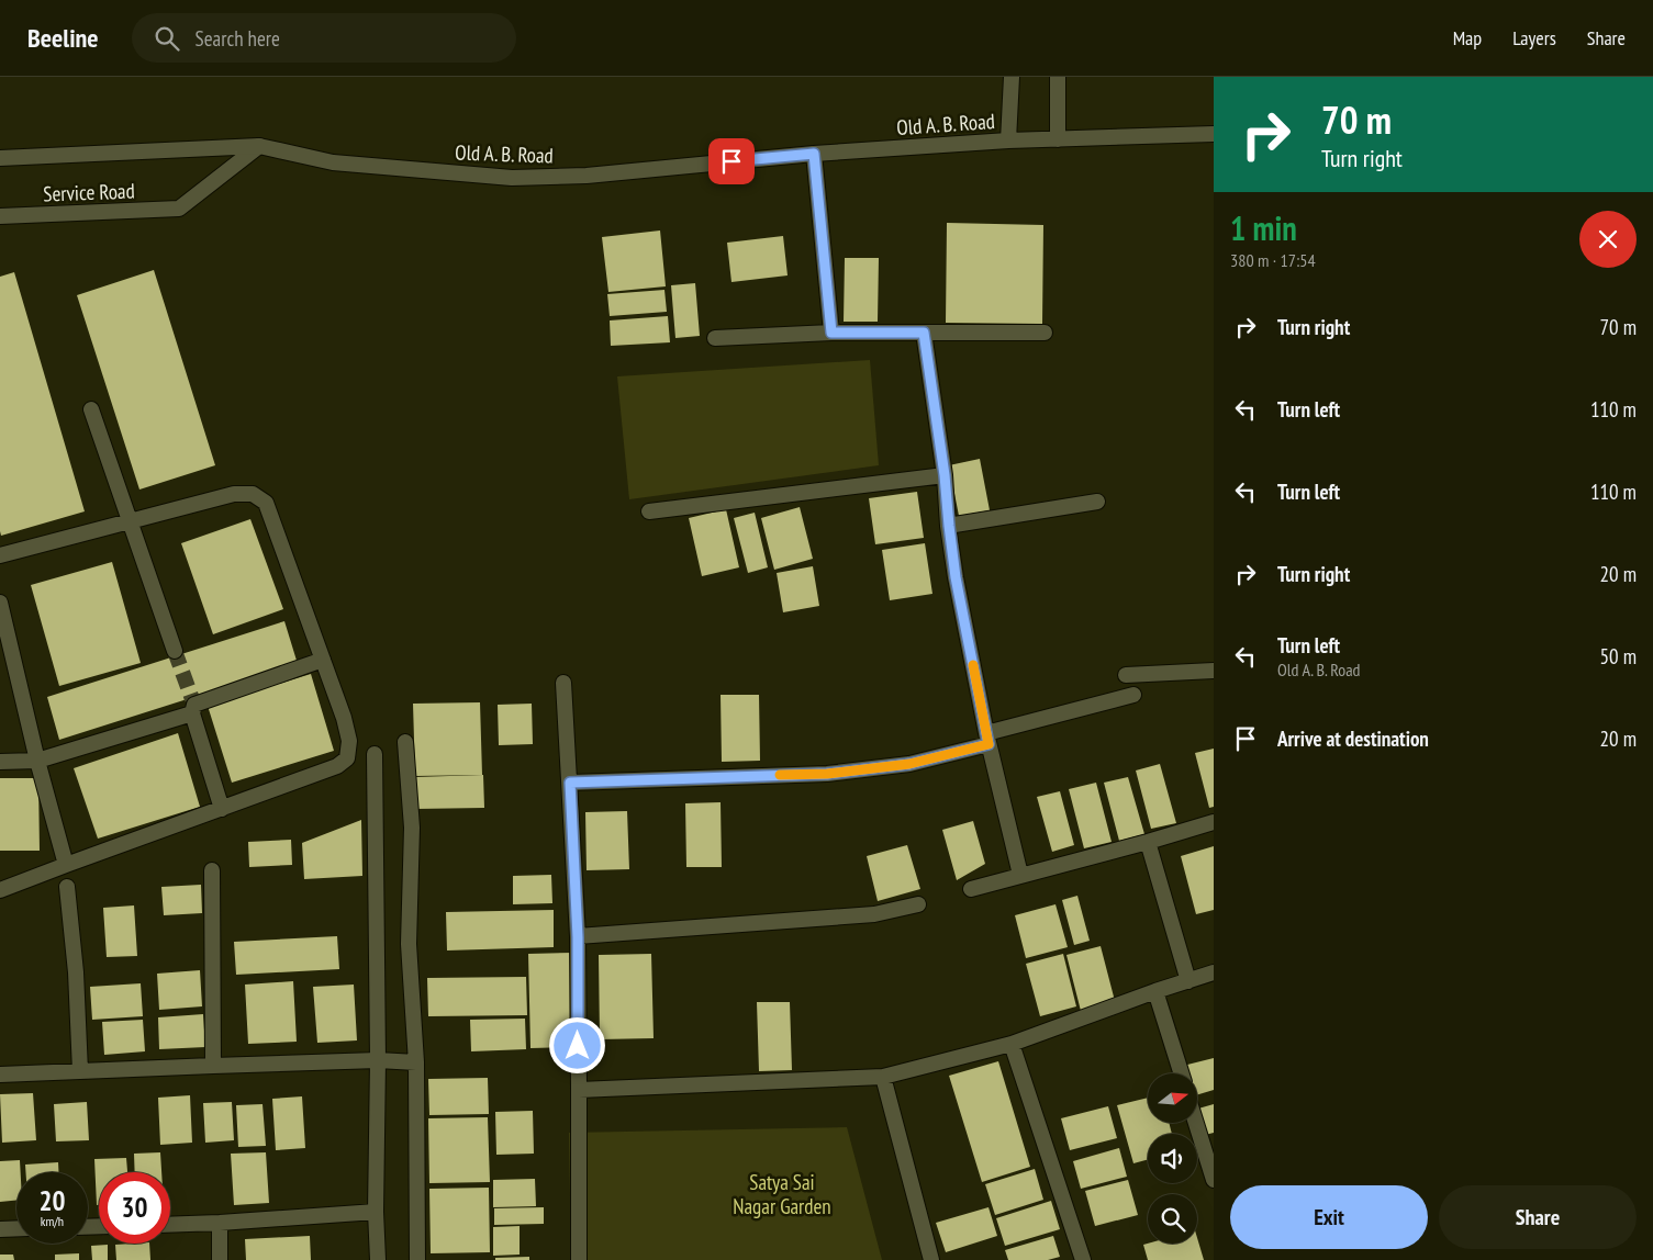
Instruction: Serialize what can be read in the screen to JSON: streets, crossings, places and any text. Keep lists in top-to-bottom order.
{
  "streets": {
    "street": ["Old A. B. Road", "Service Road"]
  },
  "crossings": [
    ["Old A. B. Road", "Service Road"]
  ],
  "parks": ["Satya Sai Nagar Garden"],
  "north": "right",
  "page": {
    "header": "Beeline",
    "search": "Search here",
    "nav": ["Map", "Layers", "Share"],
    "turn": ["70 m", "Turn right"],
    "heading": ["1 min", "380 m · 17:54"],
    "list": [
      {
        "name": "Turn right",
        "value": "70 m"
      },
      {
        "name": "Turn left",
        "value": "110 m"
      },
      {
        "name": "Turn left",
        "value": "110 m"
      },
      {
        "name": "Turn right",
        "value": "20 m"
      },
      {
        "name": "Turn left",
        "note": "Old A. B. Road",
        "value": "50 m"
      },
      {
        "name": "Arrive at destination",
        "value": "20 m"
      }
    ],
    "speed": "20 km/h",
    "limit": "30",
    "buttons": ["Exit", "Share"]
  }
}
